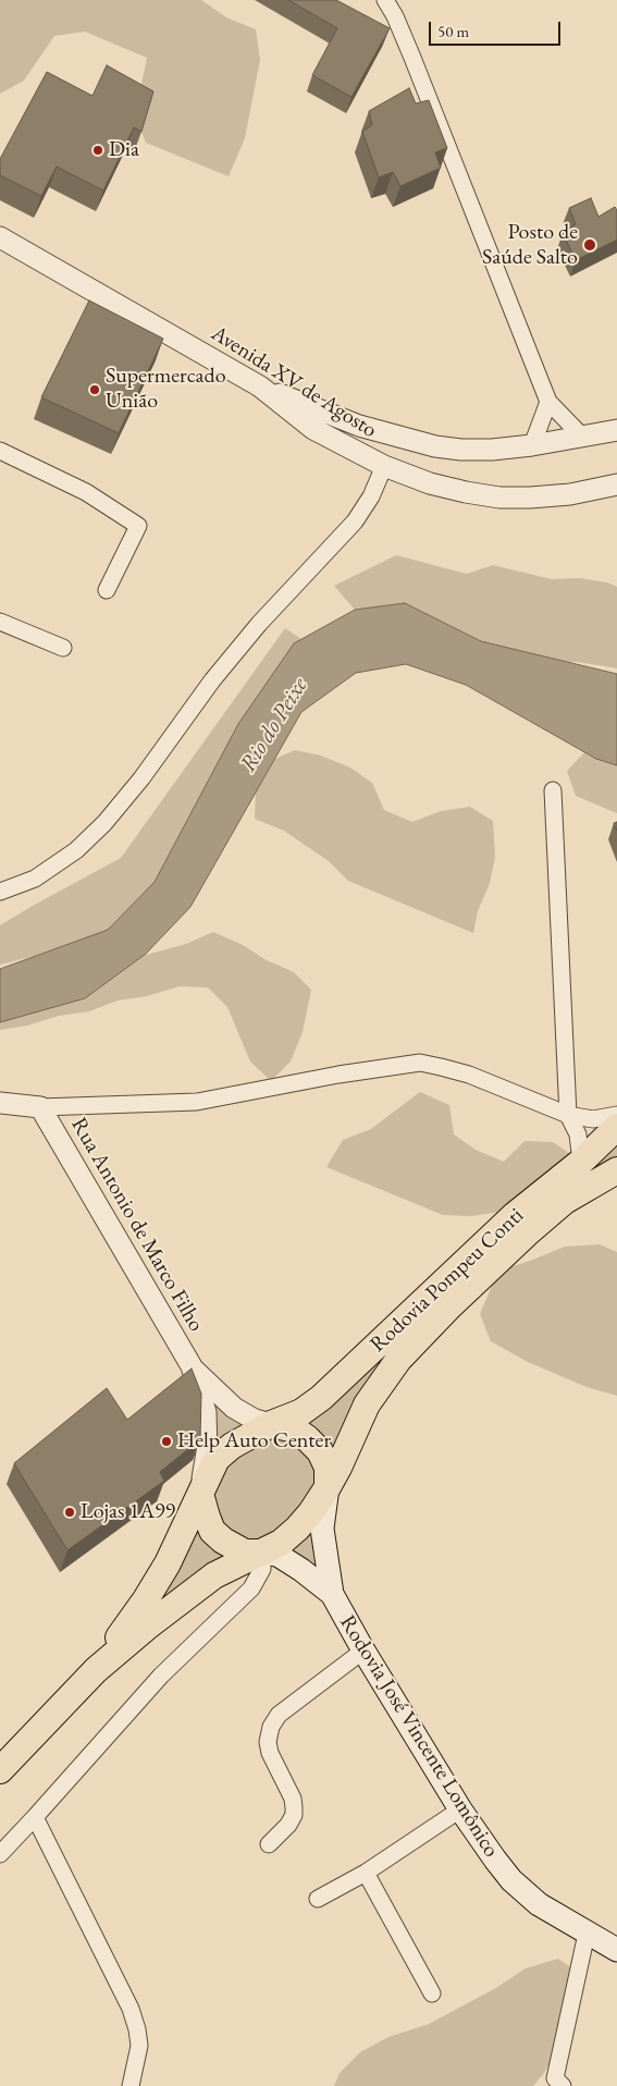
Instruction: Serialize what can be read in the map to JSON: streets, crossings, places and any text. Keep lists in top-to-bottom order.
{
  "streets": {
    "main road": ["Rodovia Pompeu Conti", "Rodovia José Vincente Lomônico"],
    "street": ["Avenida XV de Agosto", "Rua Antonio de Marco Filho"]
  },
  "crossings": [
    ["Rua Antonio de Marco Filho", "Rodovia Pompeu Conti"],
    ["Rua Antonio de Marco Filho", "Rodovia José Vincente Lomônico"],
    ["Rodovia Pompeu Conti", "Rodovia José Vincente Lomônico"]
  ],
  "water": ["Rio do Peixe"],
  "places": [
    "Dia",
    "Posto de Saúde Salto",
    "Supermercado União",
    "Help Auto Center",
    "Lojas 1A99"
  ],
  "scale_bar": "50 m"
}
